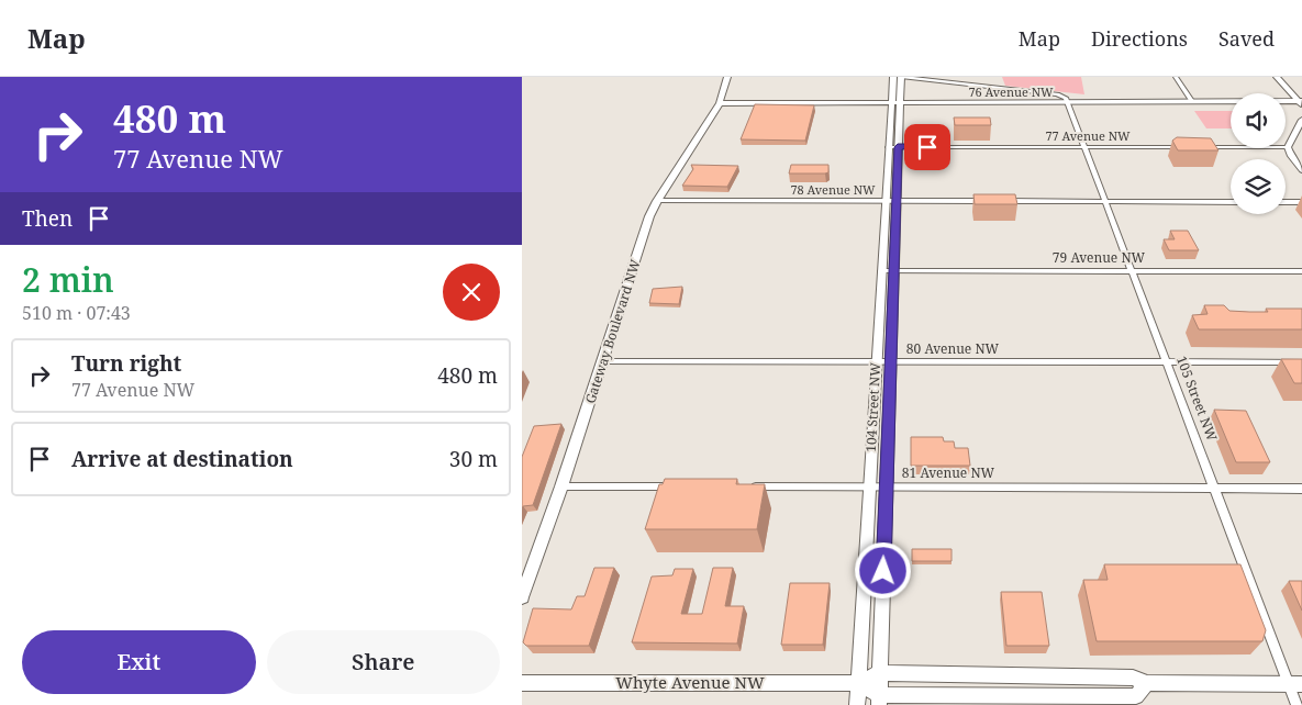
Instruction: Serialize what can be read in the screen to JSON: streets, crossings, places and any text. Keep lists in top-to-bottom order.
{
  "streets": {
    "main road": [
      "76 Avenue NW",
      "Gateway Boulevard NW",
      "104 Street NW",
      "Whyte Avenue NW"
    ],
    "street": [
      "77 Avenue NW",
      "78 Avenue NW",
      "79 Avenue NW",
      "80 Avenue NW",
      "105 Street NW",
      "81 Avenue NW"
    ]
  },
  "crossings": [
    ["76 Avenue NW", "Gateway Boulevard NW"],
    ["76 Avenue NW", "105 Street NW"],
    ["76 Avenue NW", "104 Street NW"],
    ["77 Avenue NW", "105 Street NW"],
    ["77 Avenue NW", "104 Street NW"],
    ["78 Avenue NW", "Gateway Boulevard NW"],
    ["78 Avenue NW", "104 Street NW"],
    ["79 Avenue NW", "105 Street NW"],
    ["79 Avenue NW", "104 Street NW"],
    ["Gateway Boulevard NW", "80 Avenue NW"],
    ["80 Avenue NW", "105 Street NW"],
    ["80 Avenue NW", "104 Street NW"],
    ["105 Street NW", "81 Avenue NW"],
    ["105 Street NW", "Whyte Avenue NW"],
    ["104 Street NW", "81 Avenue NW"],
    ["104 Street NW", "Whyte Avenue NW"]
  ],
  "page": {
    "header": "Map",
    "nav": ["Map", "Directions", "Saved"],
    "turn": ["480 m", "77 Avenue NW"],
    "then": "Then",
    "heading": ["2 min", "510 m · 07:43"],
    "list": [
      {
        "name": "Turn right",
        "note": "77 Avenue NW",
        "value": "480 m"
      },
      {
        "name": "Arrive at destination",
        "value": "30 m"
      }
    ],
    "buttons": ["Exit", "Share"]
  }
}
